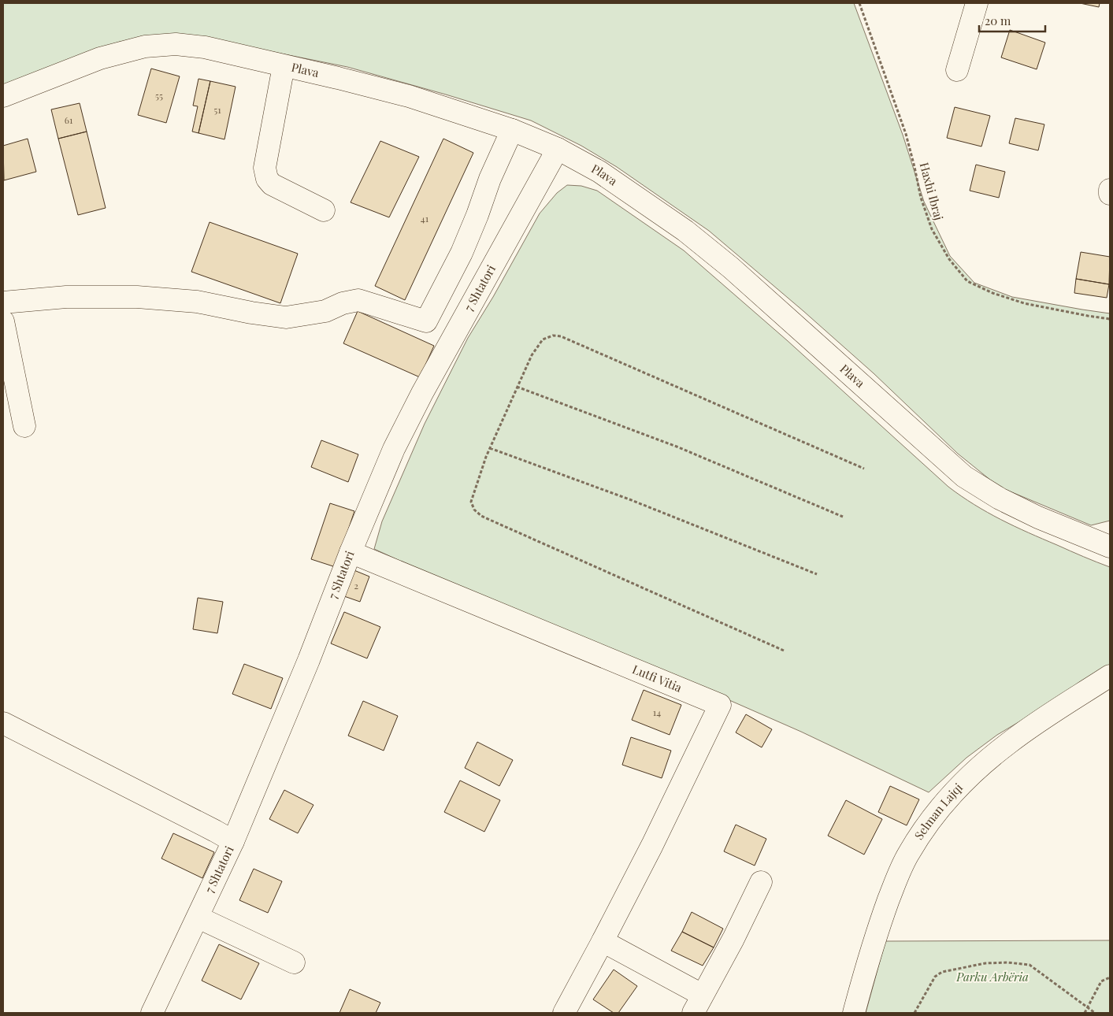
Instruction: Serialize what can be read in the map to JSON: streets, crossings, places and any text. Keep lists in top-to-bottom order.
{
  "streets": {
    "street": [
      "Plava",
      "7 Shtatori",
      "Lutfi Vitia",
      "Selman Lajqi"
    ],
    "path": ["Haxhi Ibraj"]
  },
  "crossings": [
    ["Plava", "7 Shtatori"],
    ["7 Shtatori", "Lutfi Vitia"]
  ],
  "parks": ["Parku Arbëria"],
  "house_numbers": [
    "55",
    "51",
    "61",
    "41",
    "2",
    "14"
  ],
  "scale_bar": "20 m"
}
